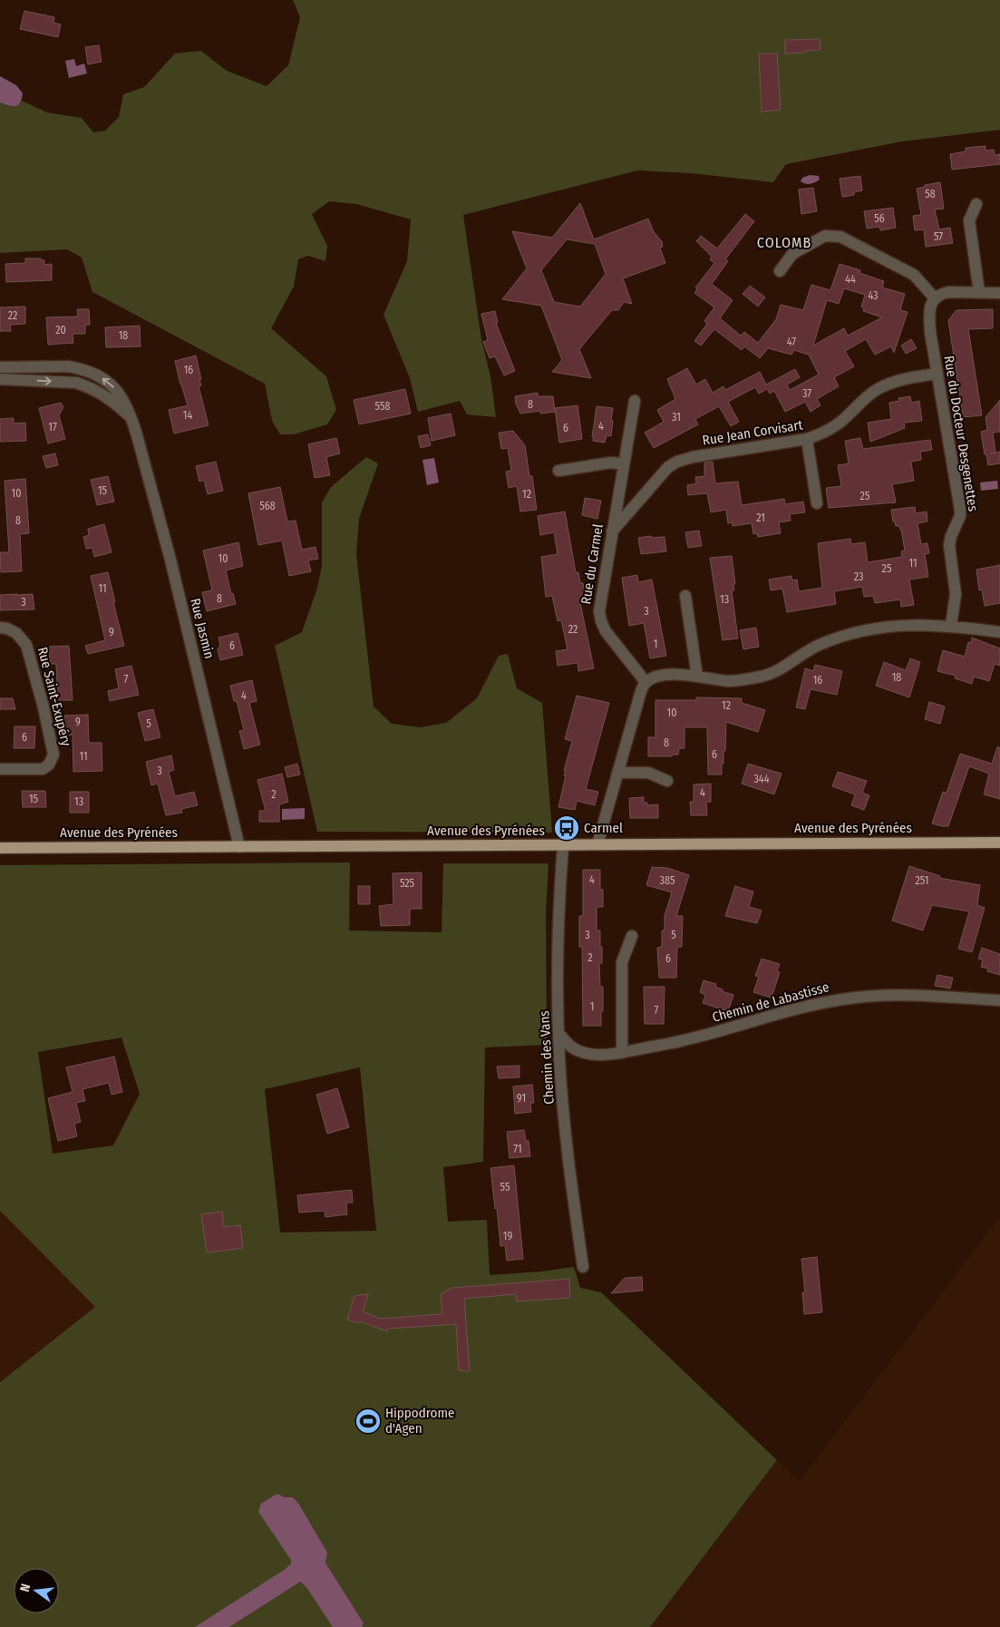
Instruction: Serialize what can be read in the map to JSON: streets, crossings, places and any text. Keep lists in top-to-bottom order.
{
  "streets": {
    "main road": ["Avenue des Pyrénées"],
    "street": [
      "Rue Jean Corvisart",
      "Rue du Docteur Desgenettes",
      "Rue du Carmel",
      "Rue Jasmin",
      "Rue Saint-Exupéry",
      "Chemin de Labastisse",
      "Chemin des Vans"
    ]
  },
  "crossings": [
    ["Rue Jean Corvisart", "Rue du Docteur Desgenettes"],
    ["Rue Jean Corvisart", "Rue du Carmel"],
    ["Rue Jasmin", "Avenue des Pyrénées"],
    ["Avenue des Pyrénées", "Chemin des Vans"],
    ["Chemin de Labastisse", "Chemin des Vans"]
  ],
  "districts": ["COLOMB"],
  "places": {
    "bus stop": ["Carmel"],
    "sports": ["Hippodrome d'Agen"]
  },
  "house_numbers": [
    "58",
    "56",
    "57",
    "44",
    "43",
    "22",
    "20",
    "18",
    "47",
    "16",
    "37",
    "8",
    "558",
    "14",
    "31",
    "4",
    "17",
    "6",
    "15",
    "10",
    "12",
    "25",
    "568",
    "21",
    "8",
    "10",
    "11",
    "25",
    "23",
    "11",
    "8",
    "13",
    "3",
    "3",
    "22",
    "9",
    "1",
    "6",
    "18",
    "7",
    "16",
    "4",
    "12",
    "10",
    "9",
    "5",
    "6",
    "8",
    "6",
    "11",
    "3",
    "344",
    "4",
    "2",
    "15",
    "13",
    "4",
    "385",
    "251",
    "525",
    "3",
    "5",
    "2",
    "6",
    "1",
    "7",
    "91",
    "71",
    "55",
    "19"
  ],
  "north": "left"
}
